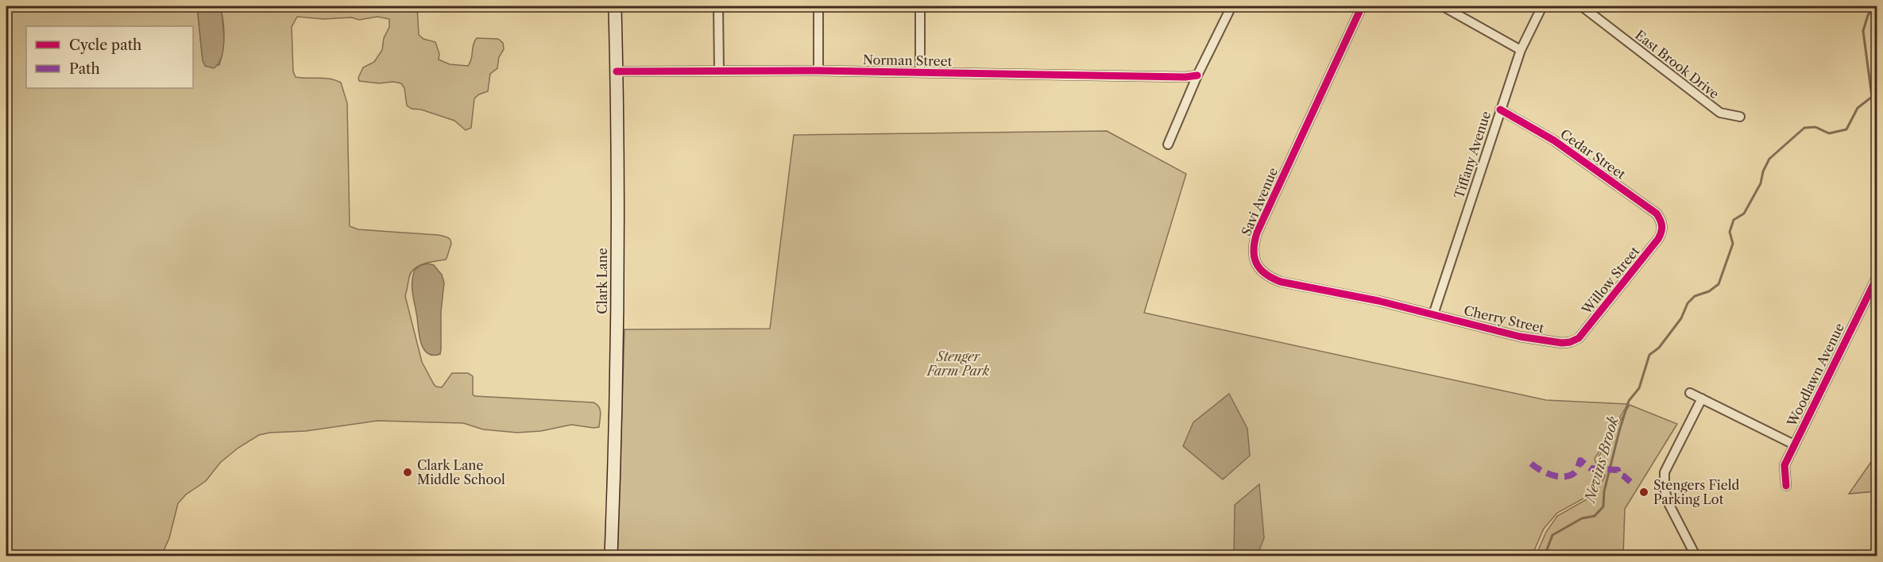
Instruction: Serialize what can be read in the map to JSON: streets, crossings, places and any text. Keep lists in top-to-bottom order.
{
  "streets": {
    "main road": ["Clark Lane"],
    "street": [
      "Norman Street",
      "East Brook Drive",
      "Cedar Street",
      "Tiffany Avenue",
      "Savi Avenue",
      "Willow Street",
      "Cherry Street",
      "Woodlawn Avenue"
    ]
  },
  "crossings": [
    ["Norman Street", "Clark Lane"],
    ["Cedar Street", "Tiffany Avenue"],
    ["Cedar Street", "Willow Street"],
    ["Tiffany Avenue", "Savi Avenue"],
    ["Tiffany Avenue", "Cherry Street"],
    ["Savi Avenue", "Cherry Street"],
    ["Willow Street", "Cherry Street"]
  ],
  "water": ["Nevins Brook"],
  "parks": ["Stenger Farm Park"],
  "places": ["Clark Lane Middle School", "Stengers Field Parking Lot"],
  "legend": ["Cycle path", "Path"]
}
